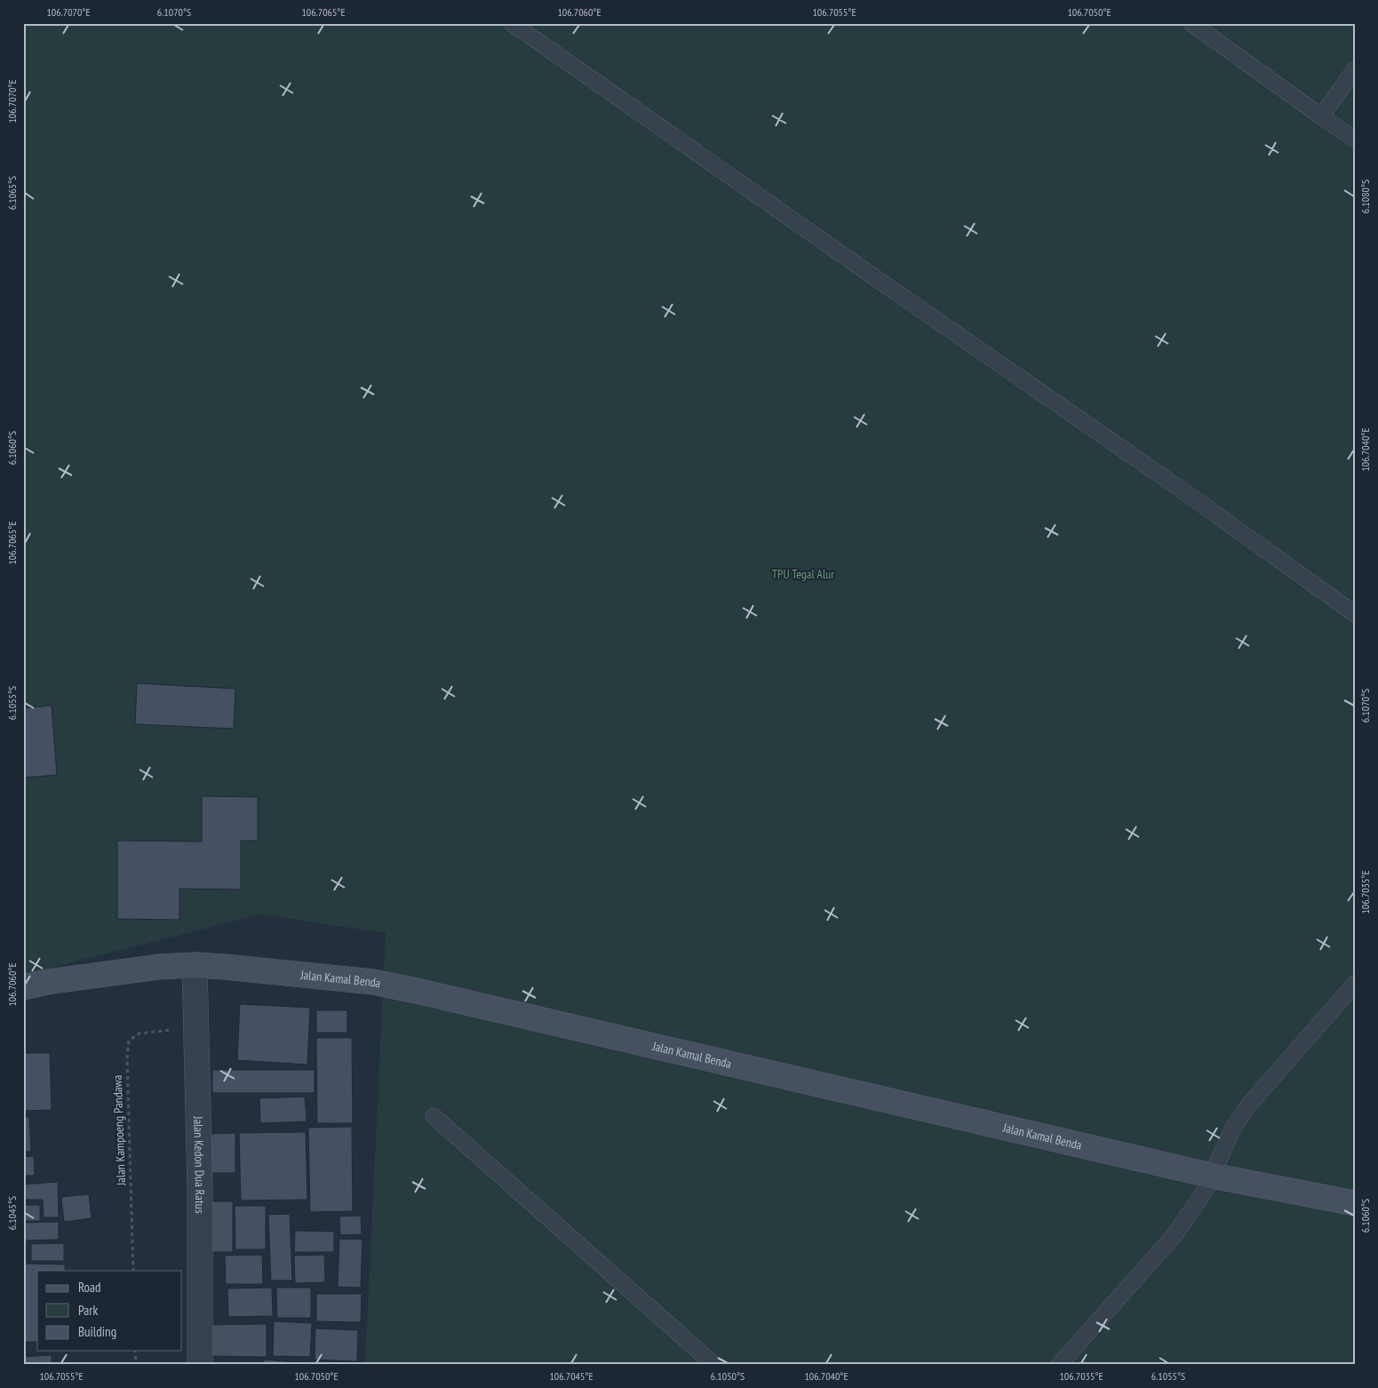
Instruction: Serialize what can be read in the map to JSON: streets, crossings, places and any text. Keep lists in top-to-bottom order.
{
  "streets": {
    "main road": ["Jalan Kamal Benda"],
    "street": ["Jalan Kedon Dua Ratus"],
    "path": ["Jalan Kampoeng Pandawa"]
  },
  "crossings": [
    ["Jalan Kamal Benda", "Jalan Kedon Dua Ratus"]
  ],
  "parks": ["TPU Tegal Alur"],
  "legend": ["Road", "Park", "Building"],
  "coordinates": [
    "106.7070°E",
    "6.1070°S",
    "106.7065°E",
    "106.7060°E",
    "106.7055°E",
    "106.7050°E",
    "6.1065°S",
    "6.1080°S",
    "6.1060°S",
    "106.7040°E",
    "6.1055°S",
    "106.7035°E",
    "6.1045°S",
    "106.7045°E",
    "6.1050°S"
  ]
}
